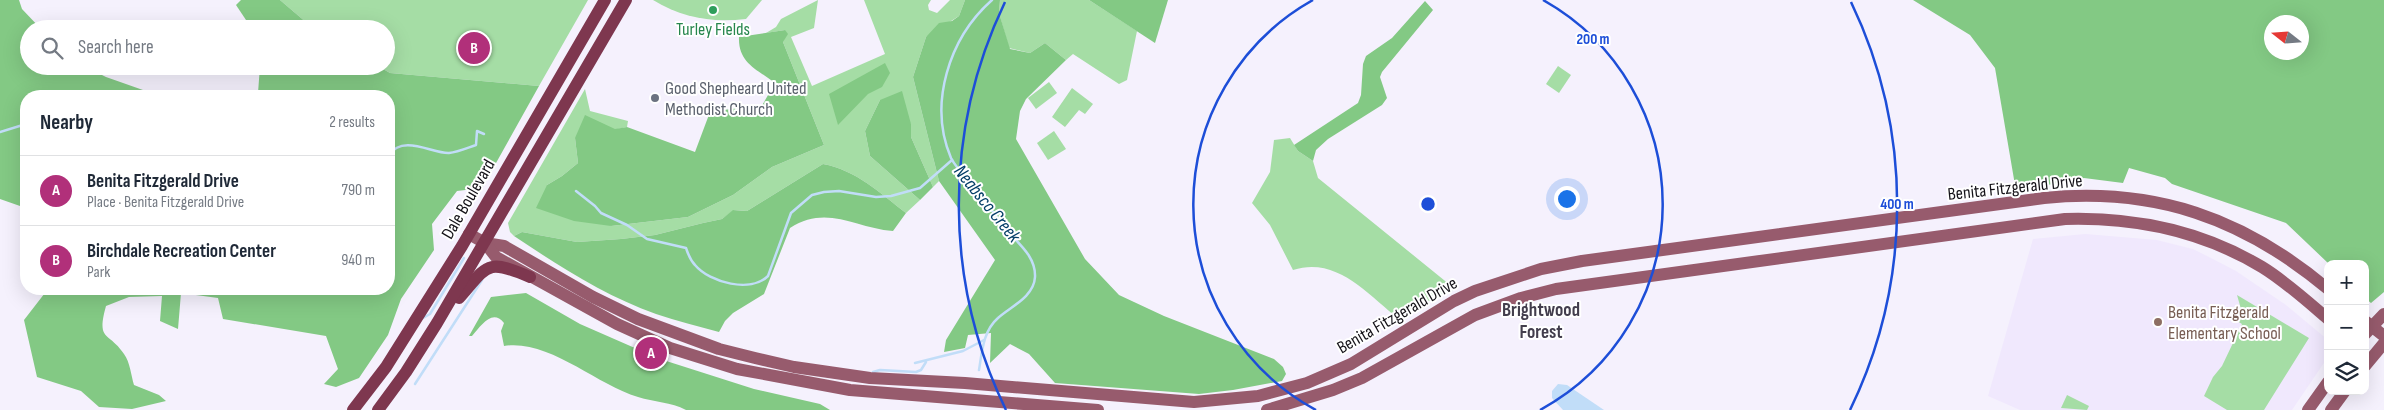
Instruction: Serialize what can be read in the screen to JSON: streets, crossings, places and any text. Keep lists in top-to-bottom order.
{
  "streets": {
    "main road": ["Benita Fitzgerald Drive", "Dale Boulevard"]
  },
  "crossings": [
    ["Benita Fitzgerald Drive", "Dale Boulevard"]
  ],
  "districts": ["Brightwood Forest"],
  "water": ["Neabsco Creek"],
  "places": ["Turley Fields", "Good Shepheard United Methodist Church", "Benita Fitzgerald Elementary School"],
  "north": "left",
  "page": {
    "search": "Search here",
    "pins": ["B", "A"],
    "heading": ["Nearby", "2 results"],
    "list": [
      {
        "mark": "A",
        "name": "Benita Fitzgerald Drive",
        "note": "Place · Benita Fitzgerald Drive",
        "value": "790 m"
      },
      {
        "mark": "B",
        "name": "Birchdale Recreation Center",
        "note": "Park",
        "value": "940 m"
      }
    ],
    "map_buttons": ["+", "−"]
  },
  "rings": ["200 m", "400 m"]
}
